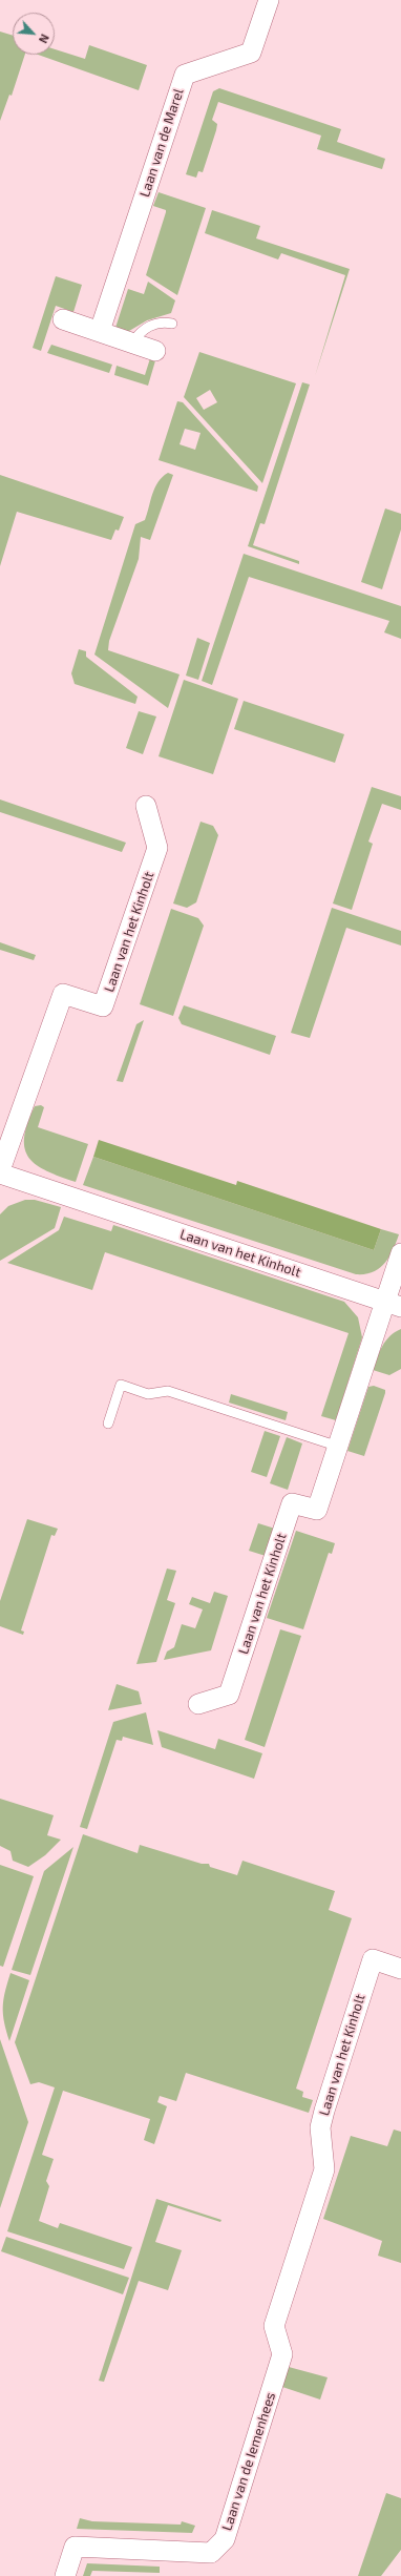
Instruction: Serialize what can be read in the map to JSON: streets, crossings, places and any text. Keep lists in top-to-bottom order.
{
  "streets": {
    "street": ["Laan van de Marel", "Laan van het Kinholt", "Laan van de Iemenhees"]
  },
  "crossings": [
    ["Laan van het Kinholt", "Laan van de Iemenhees"]
  ],
  "north": "bottom right"
}
